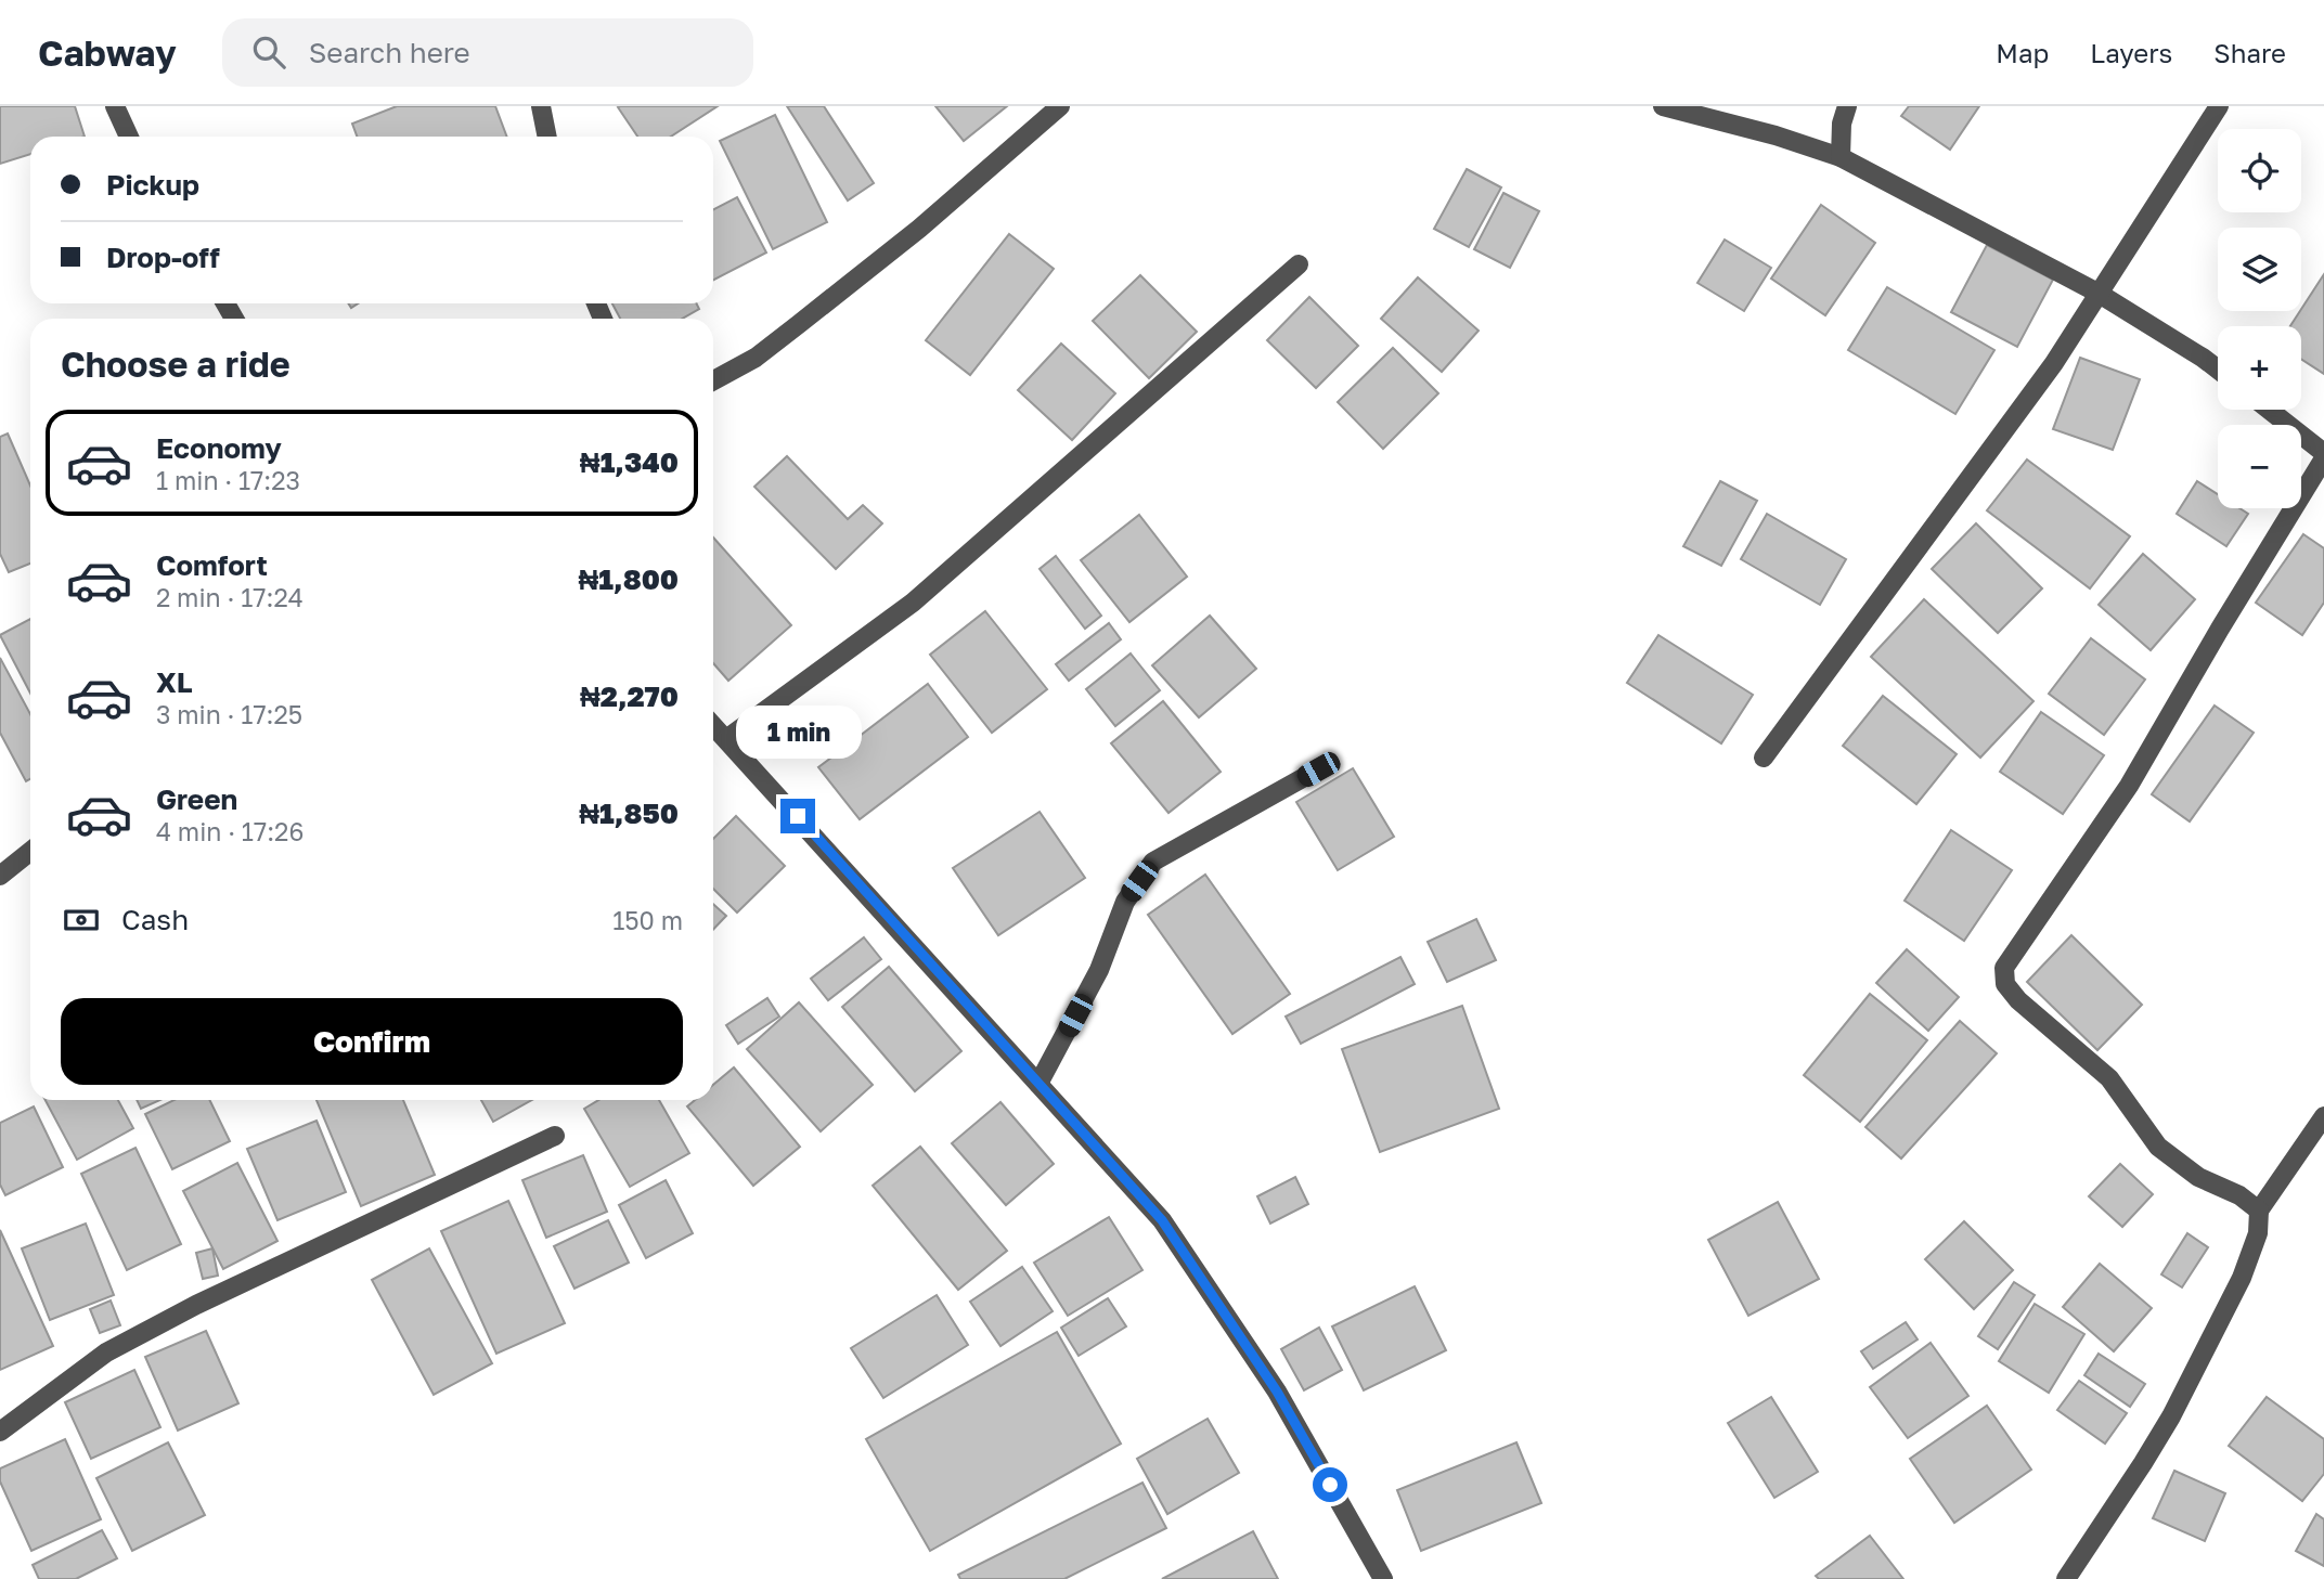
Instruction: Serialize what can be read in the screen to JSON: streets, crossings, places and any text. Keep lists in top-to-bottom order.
{
  "page": {
    "header": "Cabway",
    "search": "Search here",
    "nav": ["Map", "Layers", "Share"],
    "map_buttons": ["+", "−"],
    "banner": ["Pickup", "Drop-off"],
    "heading": "Choose a ride",
    "list": [
      {
        "name": "Economy",
        "note": "1 min · 17:23",
        "value": "₦1,340"
      },
      {
        "name": "Comfort",
        "note": "2 min · 17:24",
        "value": "₦1,800"
      },
      {
        "name": "XL",
        "note": "3 min · 17:25",
        "value": "₦2,270"
      },
      {
        "name": "Green",
        "note": "4 min · 17:26",
        "value": "₦1,850"
      }
    ],
    "bubble": "1 min",
    "pay": ["Cash", "150 m"],
    "buttons": "Confirm"
  }
}
